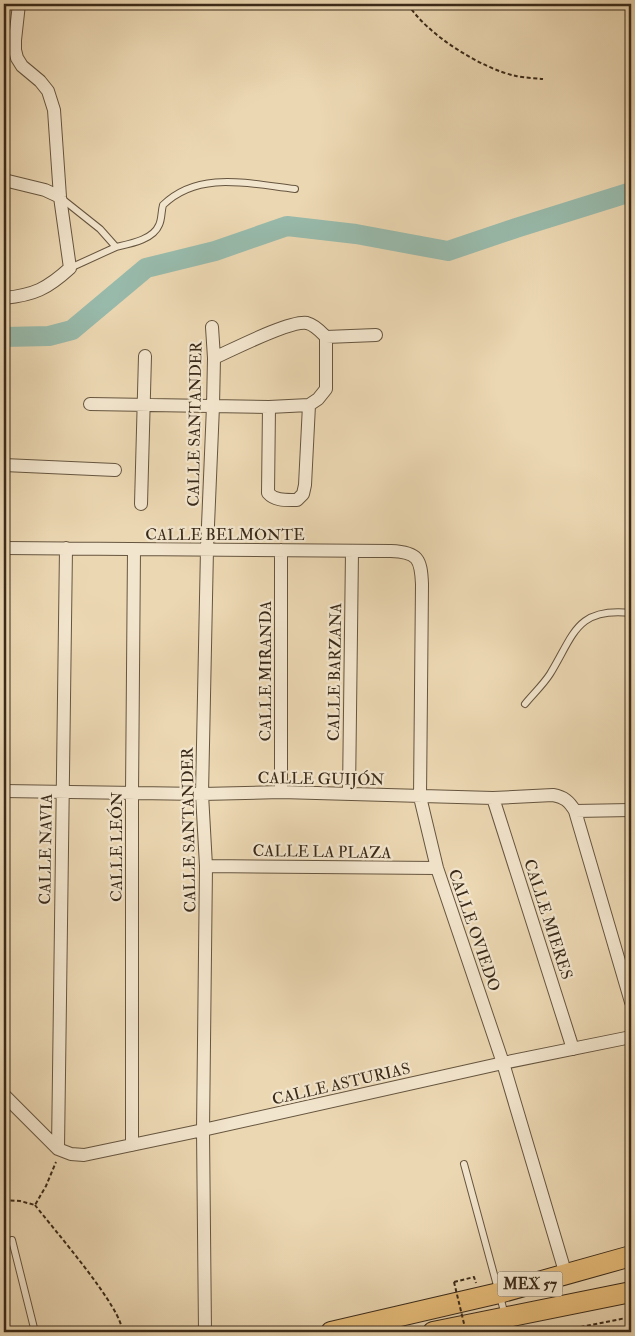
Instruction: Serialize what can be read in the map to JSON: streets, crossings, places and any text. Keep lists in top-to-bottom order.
{
  "streets": {
    "main road": ["MEX 57"],
    "street": [
      "CALLE SANTANDER",
      "CALLE BELMONTE",
      "CALLE MIRANDA",
      "CALLE BARZANA",
      "CALLE GUIJÓN",
      "CALLE LEÓN",
      "CALLE NAVIA",
      "CALLE LA PLAZA",
      "CALLE MIERES",
      "CALLE OVIEDO",
      "CALLE ASTURIAS"
    ]
  },
  "crossings": [
    ["CALLE SANTANDER", "CALLE BELMONTE"],
    ["CALLE SANTANDER", "CALLE GUIJÓN"],
    ["CALLE SANTANDER", "CALLE LA PLAZA"],
    ["CALLE SANTANDER", "CALLE ASTURIAS"],
    ["CALLE BELMONTE", "CALLE MIRANDA"],
    ["CALLE BELMONTE", "CALLE BARZANA"],
    ["CALLE BELMONTE", "CALLE LEÓN"],
    ["CALLE BELMONTE", "CALLE NAVIA"],
    ["CALLE BELMONTE", "CALLE OVIEDO"],
    ["CALLE MIRANDA", "CALLE GUIJÓN"],
    ["CALLE BARZANA", "CALLE GUIJÓN"],
    ["CALLE GUIJÓN", "CALLE LEÓN"],
    ["CALLE GUIJÓN", "CALLE NAVIA"],
    ["CALLE GUIJÓN", "CALLE MIERES"],
    ["CALLE GUIJÓN", "CALLE OVIEDO"],
    ["CALLE LEÓN", "CALLE ASTURIAS"],
    ["CALLE NAVIA", "CALLE ASTURIAS"],
    ["CALLE LA PLAZA", "CALLE OVIEDO"],
    ["CALLE MIERES", "CALLE ASTURIAS"],
    ["CALLE OVIEDO", "CALLE ASTURIAS"],
    ["CALLE OVIEDO", "MEX 57"]
  ]
}
